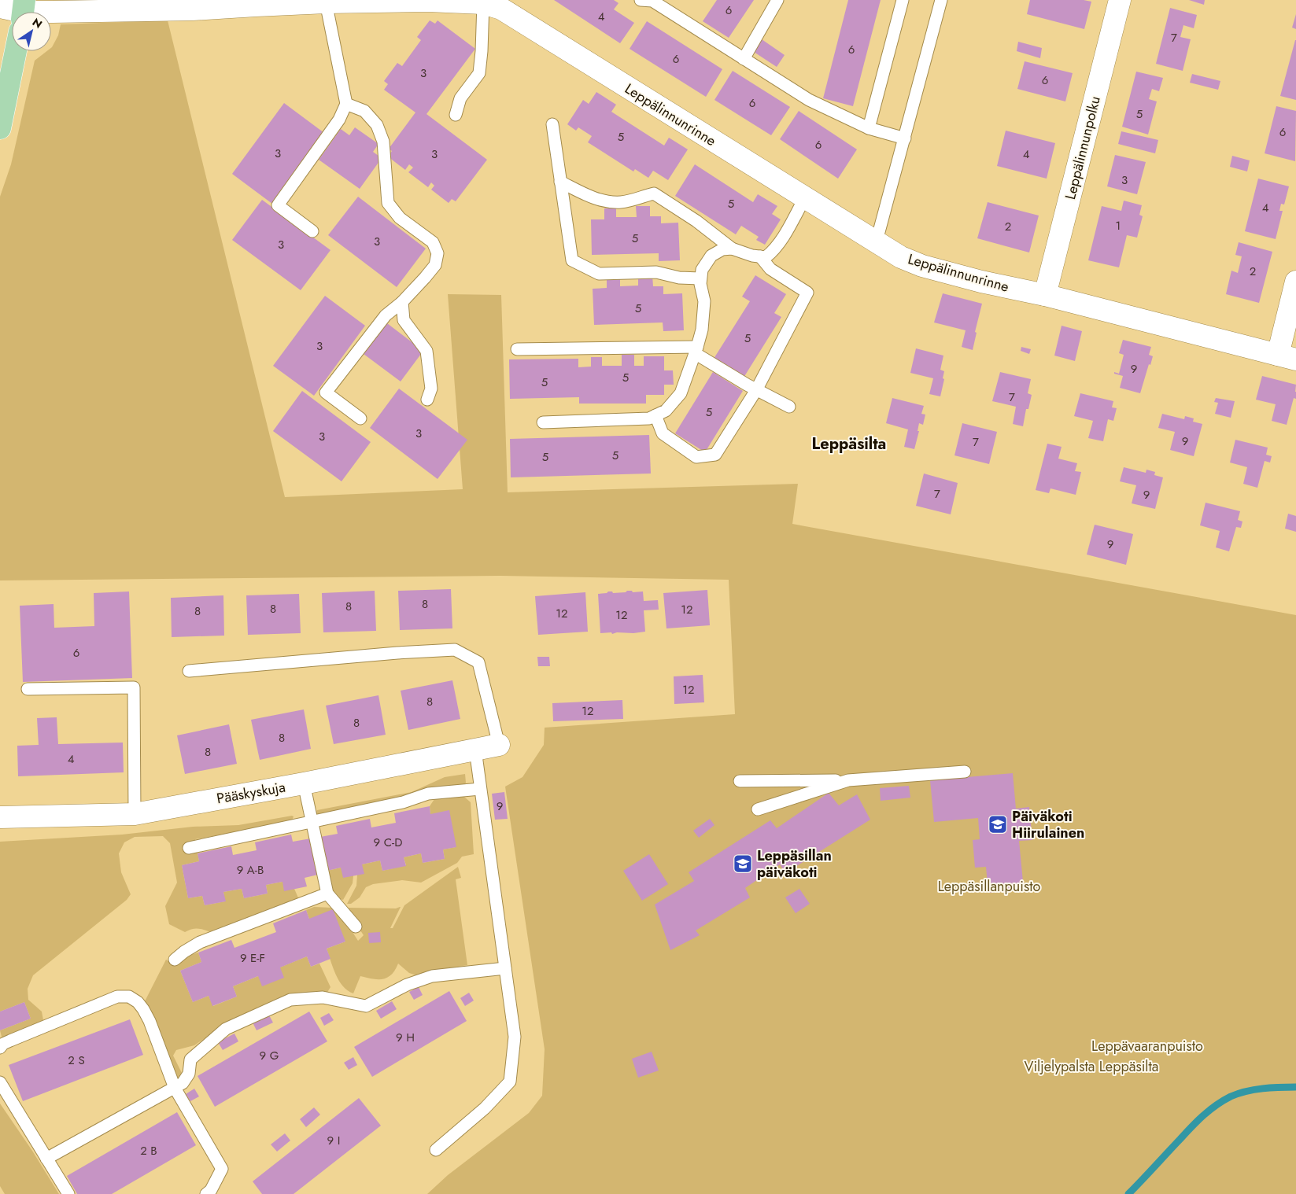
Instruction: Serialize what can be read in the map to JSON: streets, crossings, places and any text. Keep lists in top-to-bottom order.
{
  "streets": {
    "street": ["Leppälinnunrinne", "Leppälinnunpolku", "Pääskyskuja"]
  },
  "crossings": [
    ["Leppälinnunrinne", "Leppälinnunpolku"]
  ],
  "districts": ["Leppäsilta"],
  "parks": ["Leppäsillanpuisto", "Leppävaaranpuisto", "Viljelypalsta Leppäsilta"],
  "places": {
    "school or university": ["Päiväkoti Hiirulainen", "Leppäsillan päiväkoti"]
  },
  "house_numbers": [
    "6",
    "4",
    "7",
    "6",
    "6",
    "3",
    "6",
    "6",
    "5",
    "6",
    "5",
    "6",
    "3",
    "3",
    "4",
    "3",
    "5",
    "4",
    "1",
    "2",
    "5",
    "3",
    "3",
    "2",
    "5",
    "5",
    "3",
    "9",
    "5",
    "5",
    "7",
    "5",
    "3",
    "3",
    "9",
    "7",
    "5",
    "5",
    "7",
    "9",
    "9",
    "8",
    "8",
    "8",
    "12",
    "8",
    "12",
    "12",
    "6",
    "12",
    "8",
    "12",
    "8",
    "8",
    "8",
    "4",
    "9",
    "9 C-D",
    "9 A-B",
    "9 E-F",
    "9 H",
    "9 G",
    "2 S",
    "9 I",
    "2 B"
  ],
  "north": "top right"
}
